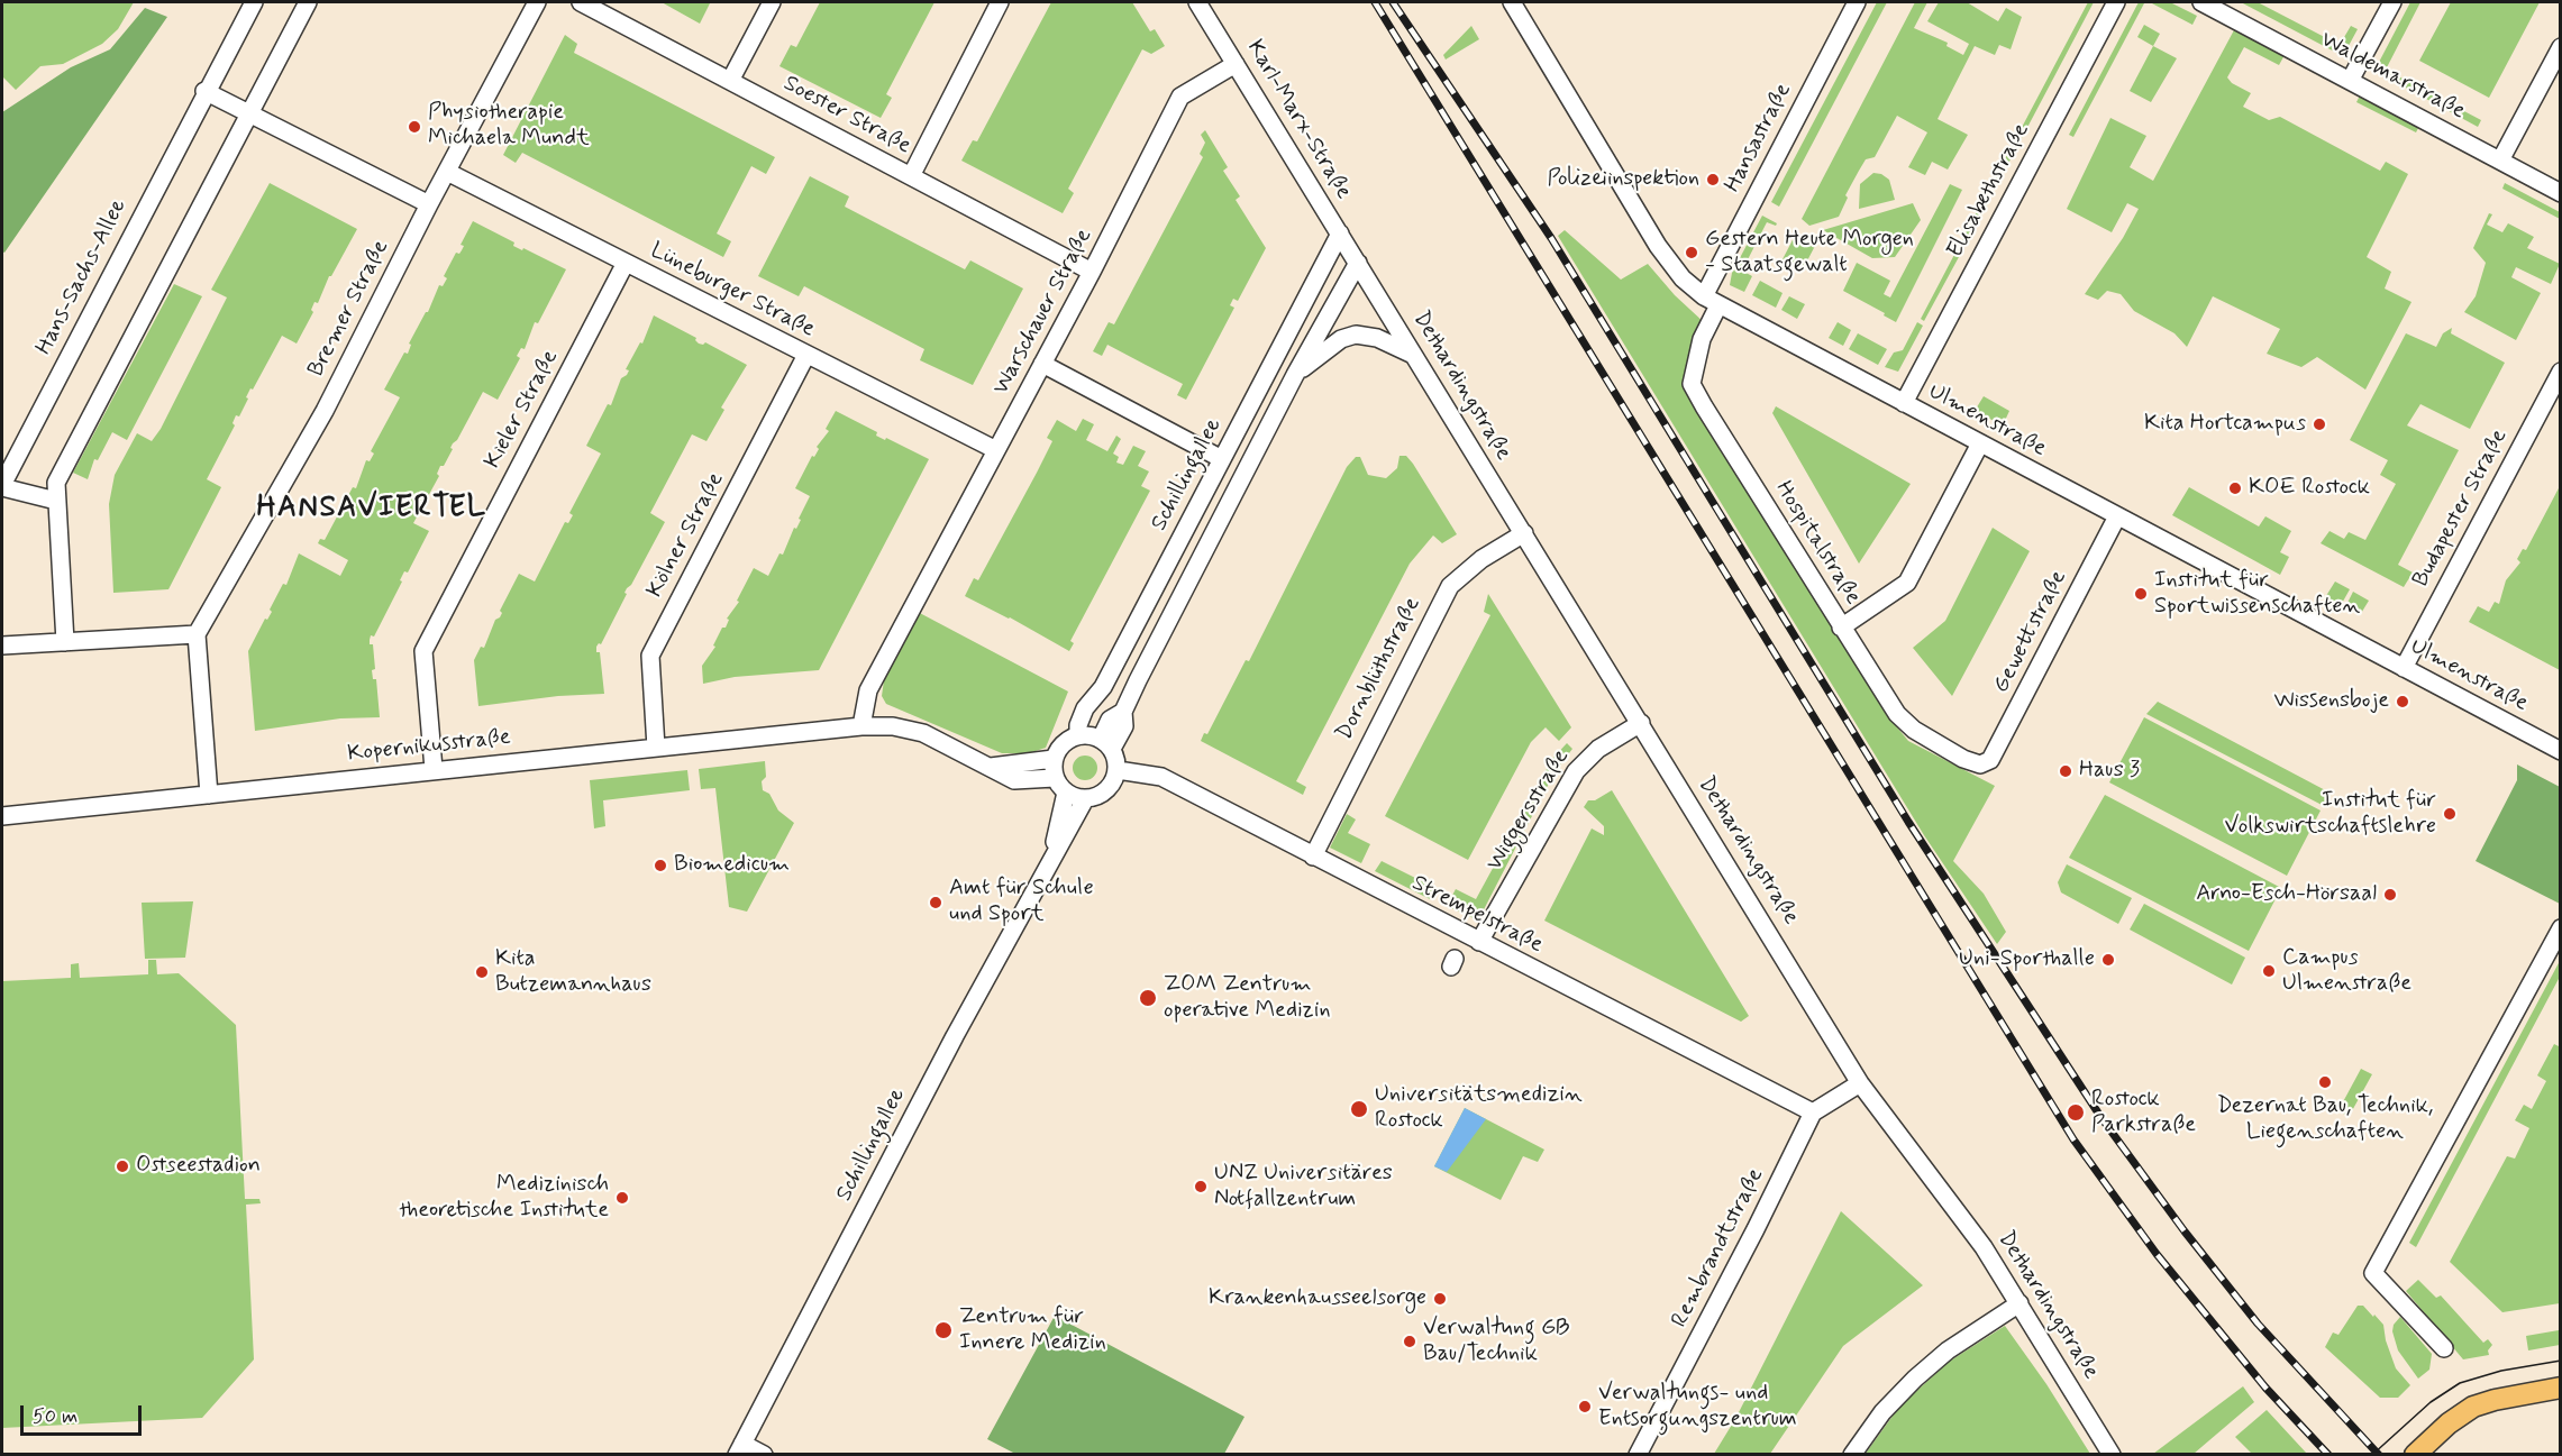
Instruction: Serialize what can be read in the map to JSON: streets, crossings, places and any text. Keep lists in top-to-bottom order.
{
  "streets": {
    "street": [
      "Waldemarstraße",
      "Soester Straße",
      "Karl-Marx-Straße",
      "Hansastraße",
      "Elisabethstraße",
      "Hans-Sachs-Allee",
      "Lüneburger Straße",
      "Bremer Straße",
      "Warschauer Straße",
      "Dethardingstraße",
      "Kieler Straße",
      "Ulmenstraße",
      "Schillingallee",
      "Budapester Straße",
      "Kölner Straße",
      "Hospitalstraße",
      "Gewettstraße",
      "Dornblüthstraße",
      "Kopernikusstraße",
      "Wiggersstraße",
      "Strempelstraße",
      "Rembrandtstraße"
    ]
  },
  "crossings": [
    ["Soester Straße", "Warschauer Straße"],
    ["Karl-Marx-Straße", "Warschauer Straße"],
    ["Karl-Marx-Straße", "Dethardingstraße"],
    ["Karl-Marx-Straße", "Schillingallee"],
    ["Hansastraße", "Ulmenstraße"],
    ["Hansastraße", "Hospitalstraße"],
    ["Elisabethstraße", "Ulmenstraße"],
    ["Lüneburger Straße", "Bremer Straße"],
    ["Lüneburger Straße", "Warschauer Straße"],
    ["Lüneburger Straße", "Kieler Straße"],
    ["Lüneburger Straße", "Kölner Straße"],
    ["Warschauer Straße", "Kopernikusstraße"],
    ["Dethardingstraße", "Dornblüthstraße"],
    ["Dethardingstraße", "Wiggersstraße"],
    ["Kieler Straße", "Kopernikusstraße"],
    ["Ulmenstraße", "Budapester Straße"],
    ["Ulmenstraße", "Hospitalstraße"],
    ["Ulmenstraße", "Gewettstraße"],
    ["Schillingallee", "Kopernikusstraße"],
    ["Schillingallee", "Strempelstraße"],
    ["Kölner Straße", "Kopernikusstraße"],
    ["Hospitalstraße", "Gewettstraße"],
    ["Dornblüthstraße", "Strempelstraße"],
    ["Kopernikusstraße", "Strempelstraße"],
    ["Wiggersstraße", "Strempelstraße"],
    ["Strempelstraße", "Rembrandtstraße"]
  ],
  "districts": ["HANSAVIERTEL"],
  "places": [
    "Physiotherapie Michaela Mundt",
    "Polizeiinspektion",
    "Gestern Heute Morgen - Staatsgewalt",
    "Kita Hortcampus",
    "KOE Rostock",
    "Institut für Sportwissenschaften",
    "Wissensboje",
    "Haus 3",
    "Institut für Volkswirtschaftslehre",
    "Biomedicum",
    "Arno-Esch-Hörsaal",
    "Amt für Schule und Sport",
    "Uni-Sporthalle",
    "Campus Ulmenstraße",
    "Kita Butzemannhaus",
    "ZOM Zentrum operative Medizin",
    "Dezernat Bau, Technik, Liegenschaften",
    "Universitätsmedizin Rostock",
    "Rostock Parkstraße",
    "Ostseestadion",
    "UNZ Universitäres Notfallzentrum",
    "Medizinisch theoretische Institute",
    "Krankenhausseelsorge",
    "Zentrum für Innere Medizin",
    "Verwaltung GB Bau/Technik",
    "Verwaltungs- und Entsorgungszentrum"
  ],
  "scale_bar": "50 m"
}
